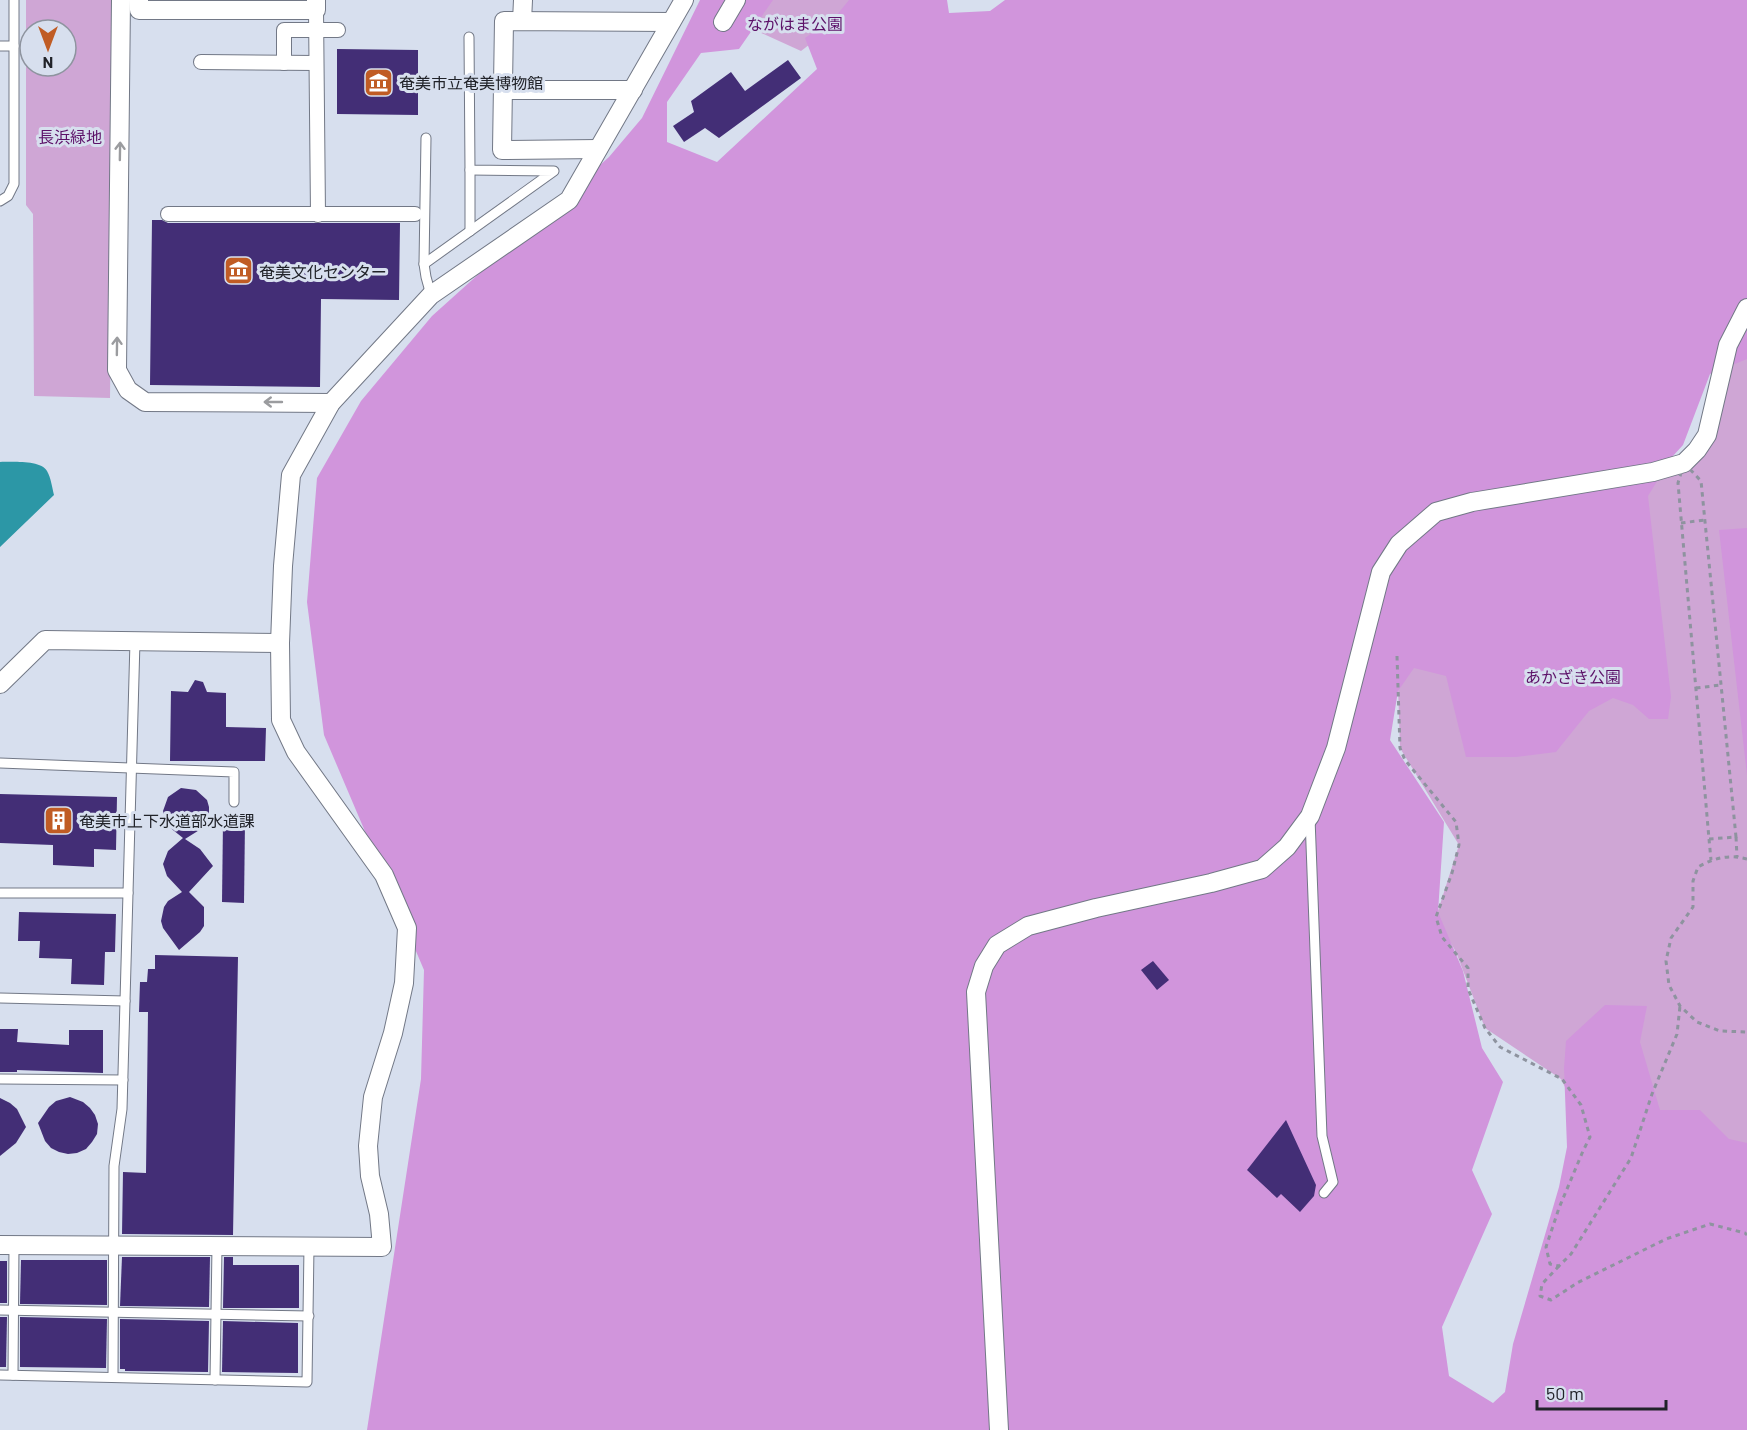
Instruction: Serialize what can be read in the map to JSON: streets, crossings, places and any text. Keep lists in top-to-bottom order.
{
  "parks": ["ながはま公園", "長浜緑地", "あかざき公園"],
  "places": {
    "museum": ["奄美市立奄美博物館", "奄美文化センター"],
    "building": ["奄美市上下水道部水道課"]
  },
  "scale_bar": "50 m",
  "north": "bottom"
}
